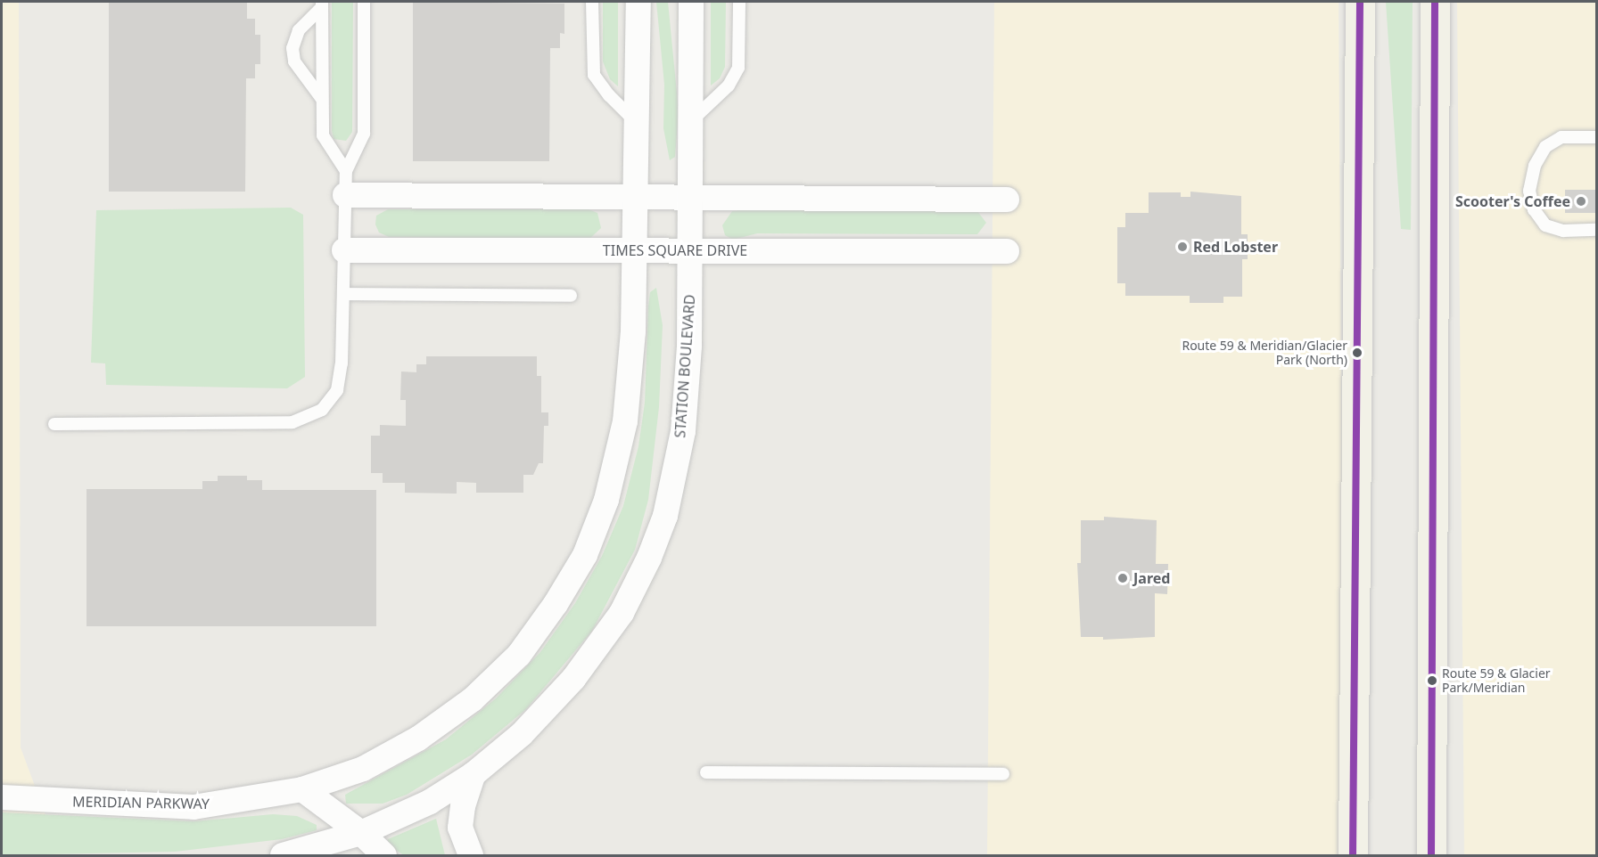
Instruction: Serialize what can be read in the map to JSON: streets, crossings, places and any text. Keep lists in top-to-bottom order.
{
  "streets": {
    "street": ["TIMES SQUARE DRIVE", "STATION BOULEVARD", "MERIDIAN PARKWAY"]
  },
  "crossings": [
    ["TIMES SQUARE DRIVE", "STATION BOULEVARD"]
  ],
  "places": [
    "Scooter's Coffee",
    "Red Lobster",
    "Route 59 & Meridian/Glacier Park (North)",
    "Jared",
    "Route 59 & Glacier Park/Meridian"
  ]
}
